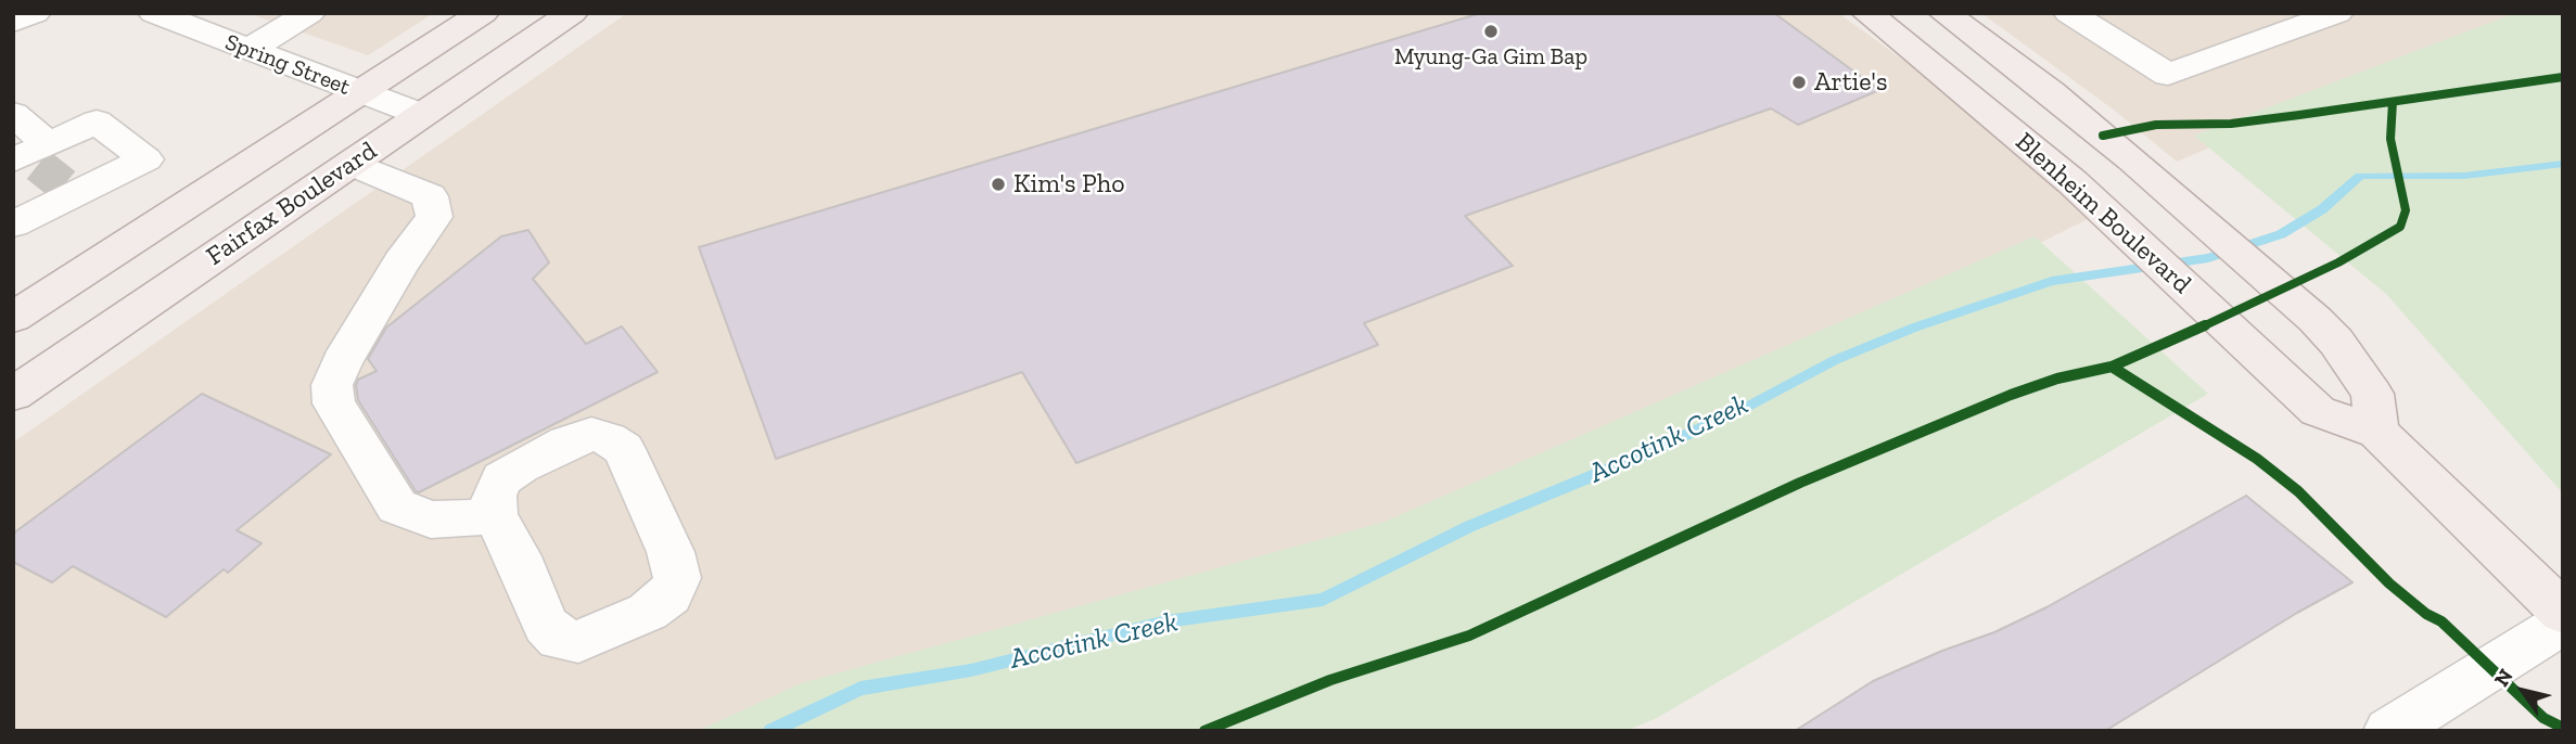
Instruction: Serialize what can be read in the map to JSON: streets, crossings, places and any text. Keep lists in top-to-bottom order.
{
  "streets": {
    "main road": ["Fairfax Boulevard", "Blenheim Boulevard"],
    "street": ["Spring Street"]
  },
  "crossings": [
    ["Spring Street", "Fairfax Boulevard"]
  ],
  "water": ["Accotink Creek"],
  "places": ["Myung-Ga Gim Bap", "Artie's", "Kim's Pho"],
  "north": "top left"
}
